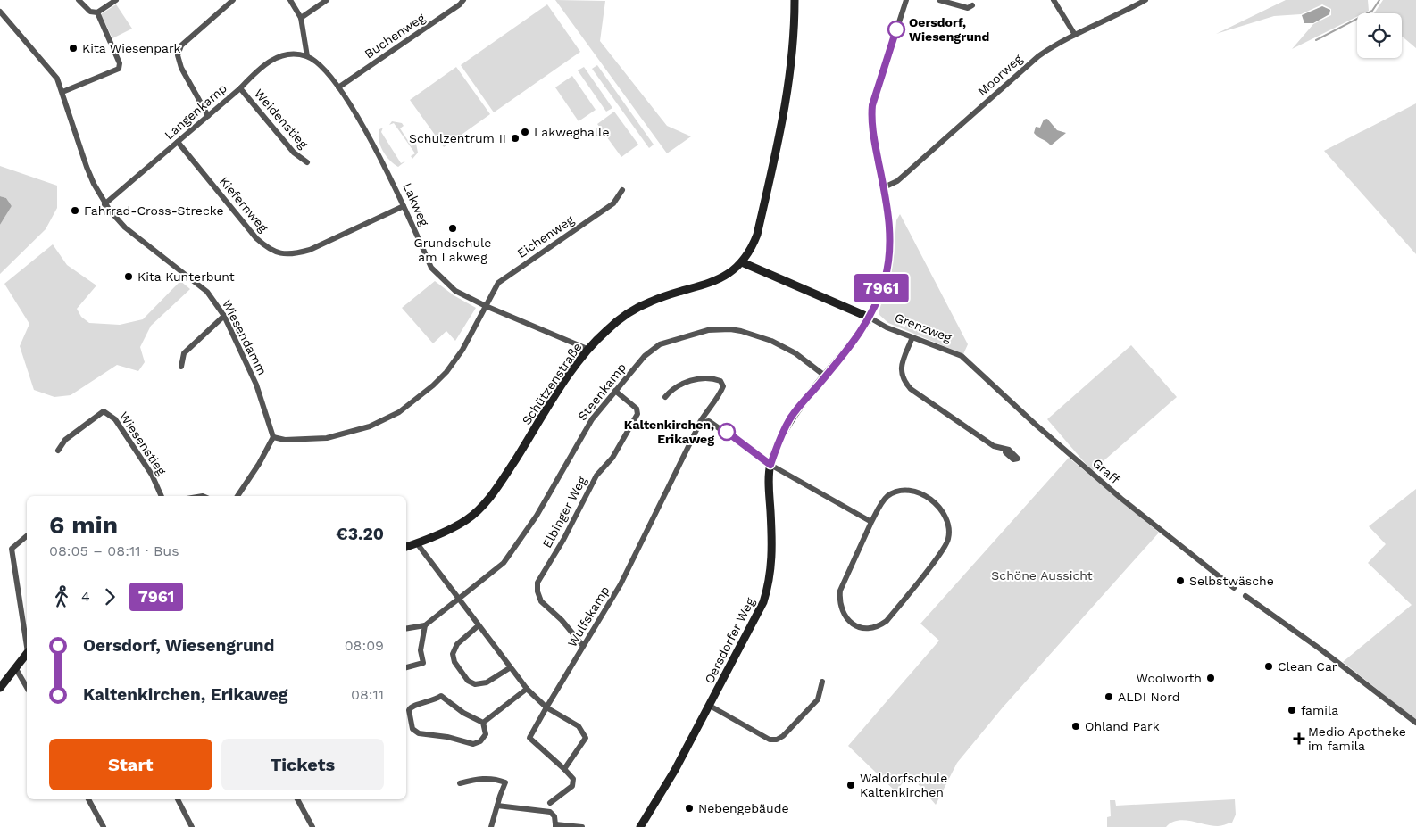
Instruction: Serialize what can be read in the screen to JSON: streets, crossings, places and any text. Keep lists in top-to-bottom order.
{
  "streets": {
    "main road": ["Grenzweg", "Schützenstraße", "Oersdorfer Weg"],
    "street": [
      "Buchenweg",
      "Moorweg",
      "Langenkamp",
      "Weidenstieg",
      "Kiefernweg",
      "Lakweg",
      "Eichenweg",
      "Wiesendamm",
      "Steenkamp",
      "Wiesenstieg",
      "Graff",
      "Elbinger Weg",
      "Wulfskamp"
    ]
  },
  "crossings": [
    ["Buchenweg", "Lakweg"],
    ["Langenkamp", "Weidenstieg"],
    ["Langenkamp", "Kiefernweg"],
    ["Langenkamp", "Lakweg"],
    ["Langenkamp", "Wiesendamm"],
    ["Kiefernweg", "Lakweg"],
    ["Lakweg", "Eichenweg"],
    ["Lakweg", "Schützenstraße"],
    ["Eichenweg", "Wiesendamm"],
    ["Grenzweg", "Schützenstraße"],
    ["Grenzweg", "Graff"],
    ["Grenzweg", "Oersdorfer Weg"],
    ["Steenkamp", "Elbinger Weg"],
    ["Steenkamp", "Oersdorfer Weg"],
    ["Elbinger Weg", "Wulfskamp"]
  ],
  "parks": ["Schöne Aussicht"],
  "places": {
    "other": [
      "Oersdorf, Wiesengrund",
      "Kita Wiesenpark",
      "Lakweghalle",
      "Schulzentrum II",
      "Fahrrad-Cross-Strecke",
      "Grundschule am Lakweg",
      "Kita Kunterbunt",
      "Kaltenkirchen, Erikaweg",
      "Selbstwäsche",
      "Clean Car",
      "Woolworth",
      "ALDI Nord",
      "famila",
      "Ohland Park",
      "Waldorfschule Kaltenkirchen",
      "Nebengebäude"
    ],
    "health": ["Medio Apotheke im famila"]
  },
  "lines": ["bus line 7961"],
  "page": {
    "on_map": "7961",
    "heading": ["6 min", "08:05 – 08:11 · Bus", "€3.20"],
    "legs": ["4", "7961"],
    "list": [
      {
        "name": "Oersdorf, Wiesengrund",
        "value": "08:09"
      },
      {
        "name": "Kaltenkirchen, Erikaweg",
        "value": "08:11"
      }
    ],
    "buttons": ["Start", "Tickets"]
  }
}
